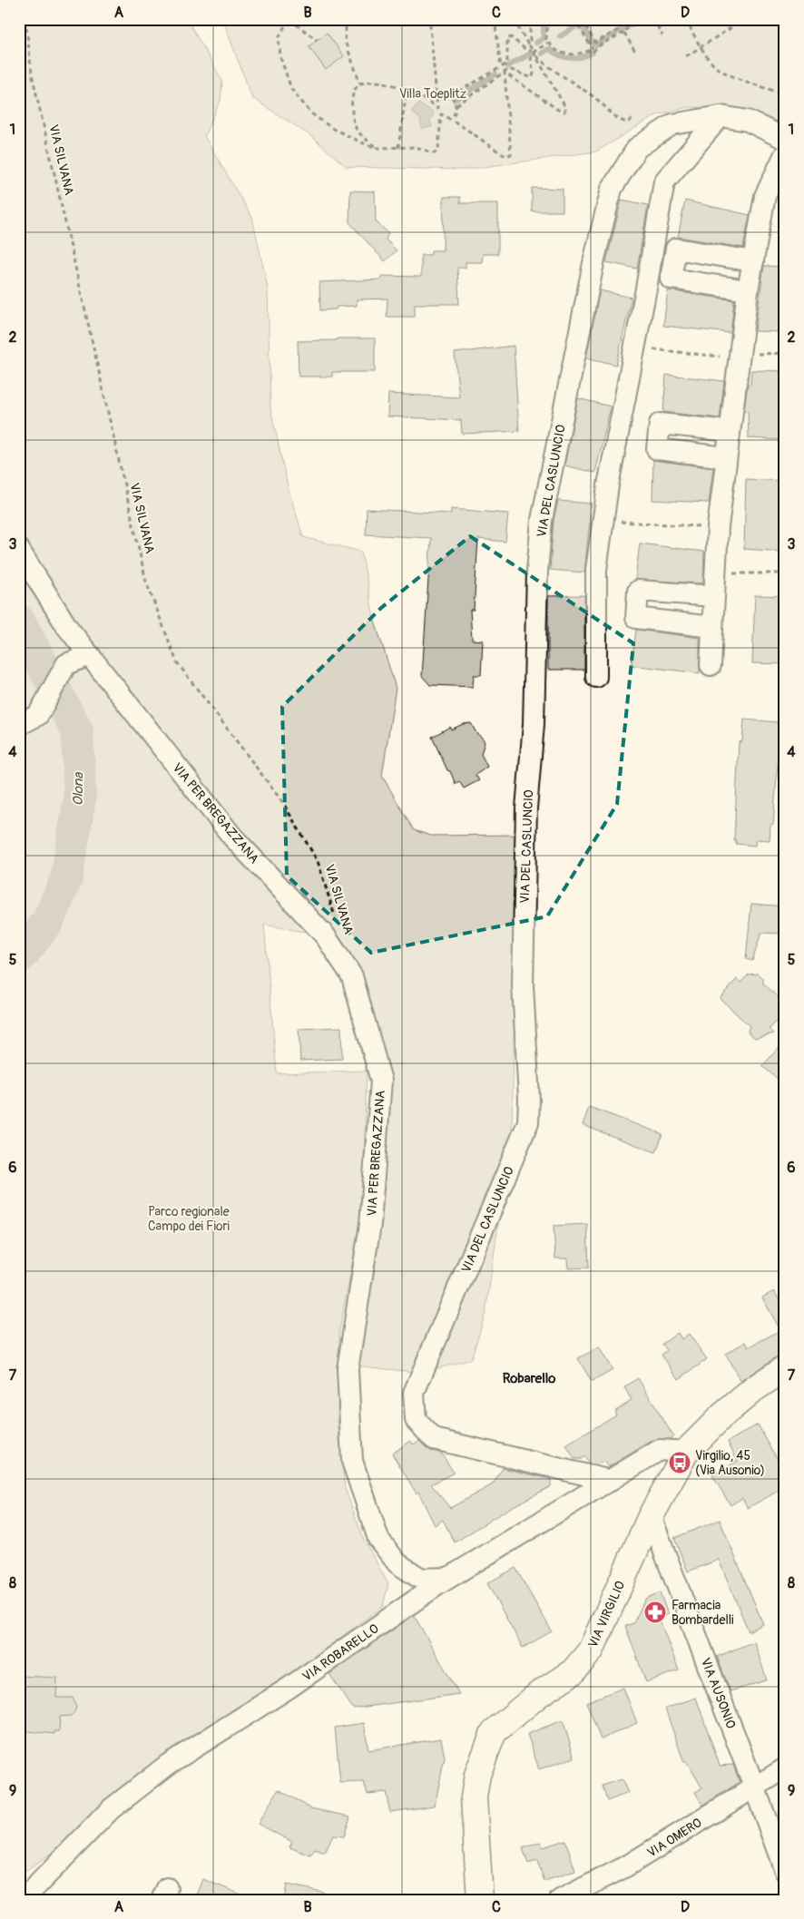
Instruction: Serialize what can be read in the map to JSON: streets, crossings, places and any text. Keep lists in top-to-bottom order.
{
  "streets": {
    "main road": ["VIA VIRGILIO"],
    "street": [
      "VIA DEL CASLUNCIO",
      "VIA PER BREGAZZANA",
      "VIA ROBARELLO",
      "VIA AUSONIO",
      "VIA OMERO"
    ],
    "path": ["VIA SILVANA"]
  },
  "crossings": [
    ["VIA DEL CASLUNCIO", "VIA ROBARELLO"],
    ["VIA PER BREGAZZANA", "VIA ROBARELLO"],
    ["VIA VIRGILIO", "VIA ROBARELLO"],
    ["VIA VIRGILIO", "VIA AUSONIO"],
    ["VIA AUSONIO", "VIA OMERO"]
  ],
  "districts": ["Robarello"],
  "water": ["Olona"],
  "parks": ["Villa Toeplitz", "Parco regionale Campo dei Fiori"],
  "places": {
    "bus stop": ["Virgilio, 45 (Via Ausonio)"],
    "pharmacy": ["Farmacia Bombardelli"]
  },
  "grid": {
    "columns": [
      "A",
      "B",
      "C",
      "D"
    ],
    "rows": [
      "1",
      "2",
      "3",
      "4",
      "5",
      "6",
      "7",
      "8",
      "9"
    ]
  }
}
